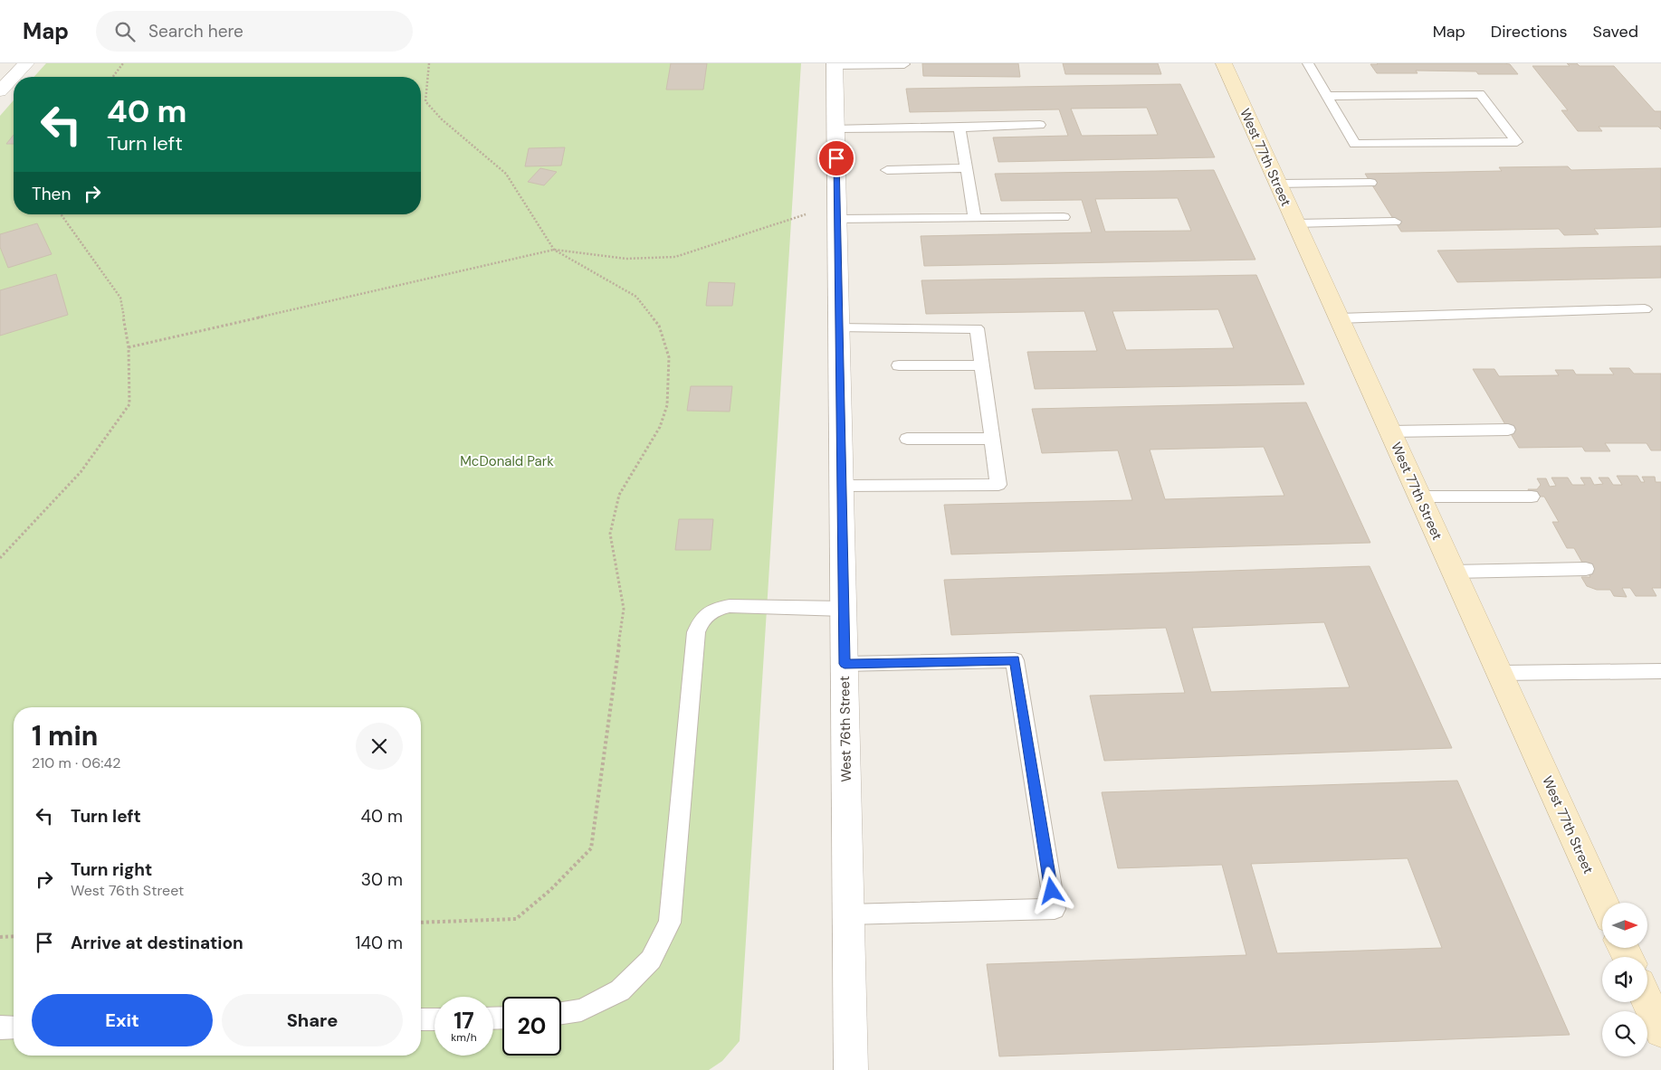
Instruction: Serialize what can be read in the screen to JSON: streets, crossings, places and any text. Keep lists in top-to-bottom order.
{
  "streets": {
    "street": ["West 77th Street", "West 76th Street"]
  },
  "parks": ["McDonald Park"],
  "north": "right",
  "page": {
    "header": "Map",
    "search": "Search here",
    "nav": ["Map", "Directions", "Saved"],
    "turn": ["40 m", "Turn left"],
    "then": "Then",
    "heading": ["1 min", "210 m · 06:42"],
    "list": [
      {
        "name": "Turn left",
        "value": "40 m"
      },
      {
        "name": "Turn right",
        "note": "West 76th Street",
        "value": "30 m"
      },
      {
        "name": "Arrive at destination",
        "value": "140 m"
      }
    ],
    "buttons": ["Exit", "Share"],
    "speed": "17 km/h",
    "limit": "20"
  }
}
